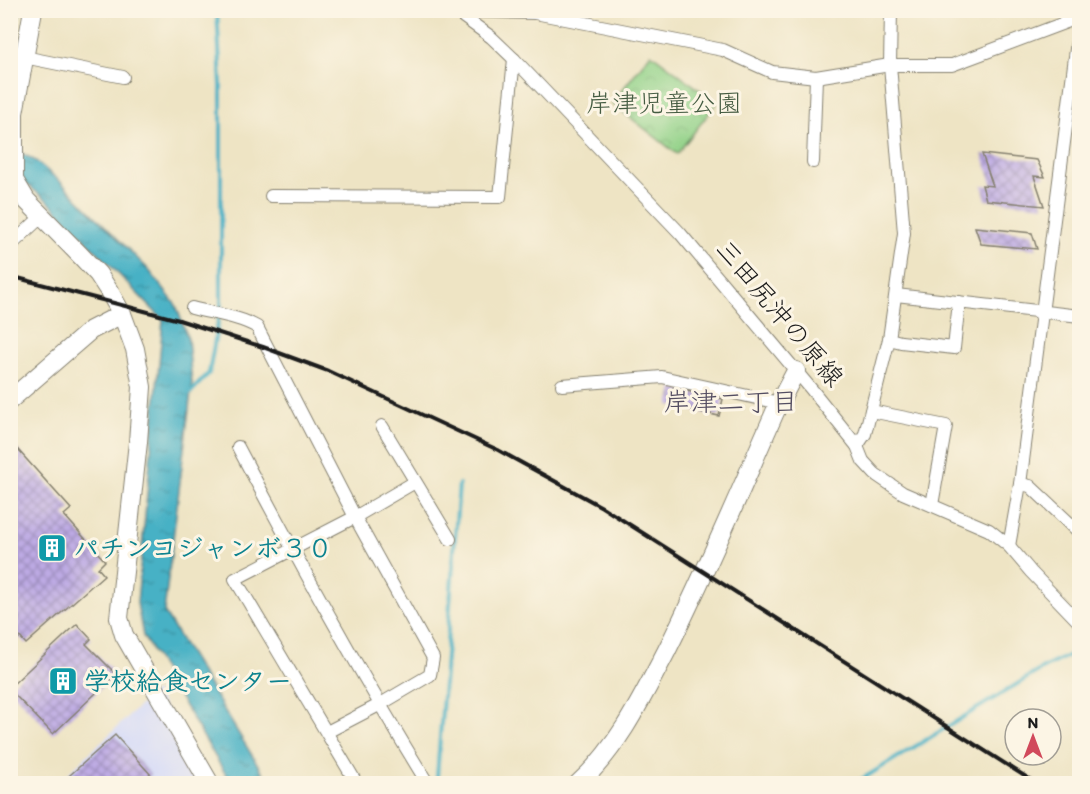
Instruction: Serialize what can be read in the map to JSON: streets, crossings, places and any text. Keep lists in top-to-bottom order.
{
  "streets": {
    "street": ["三田尻沖の原線"]
  },
  "districts": ["岸津二丁目"],
  "parks": ["岸津児童公園"],
  "places": {
    "building": ["パチンコジャンボ３０", "学校給食センター"]
  },
  "north": "top"
}
